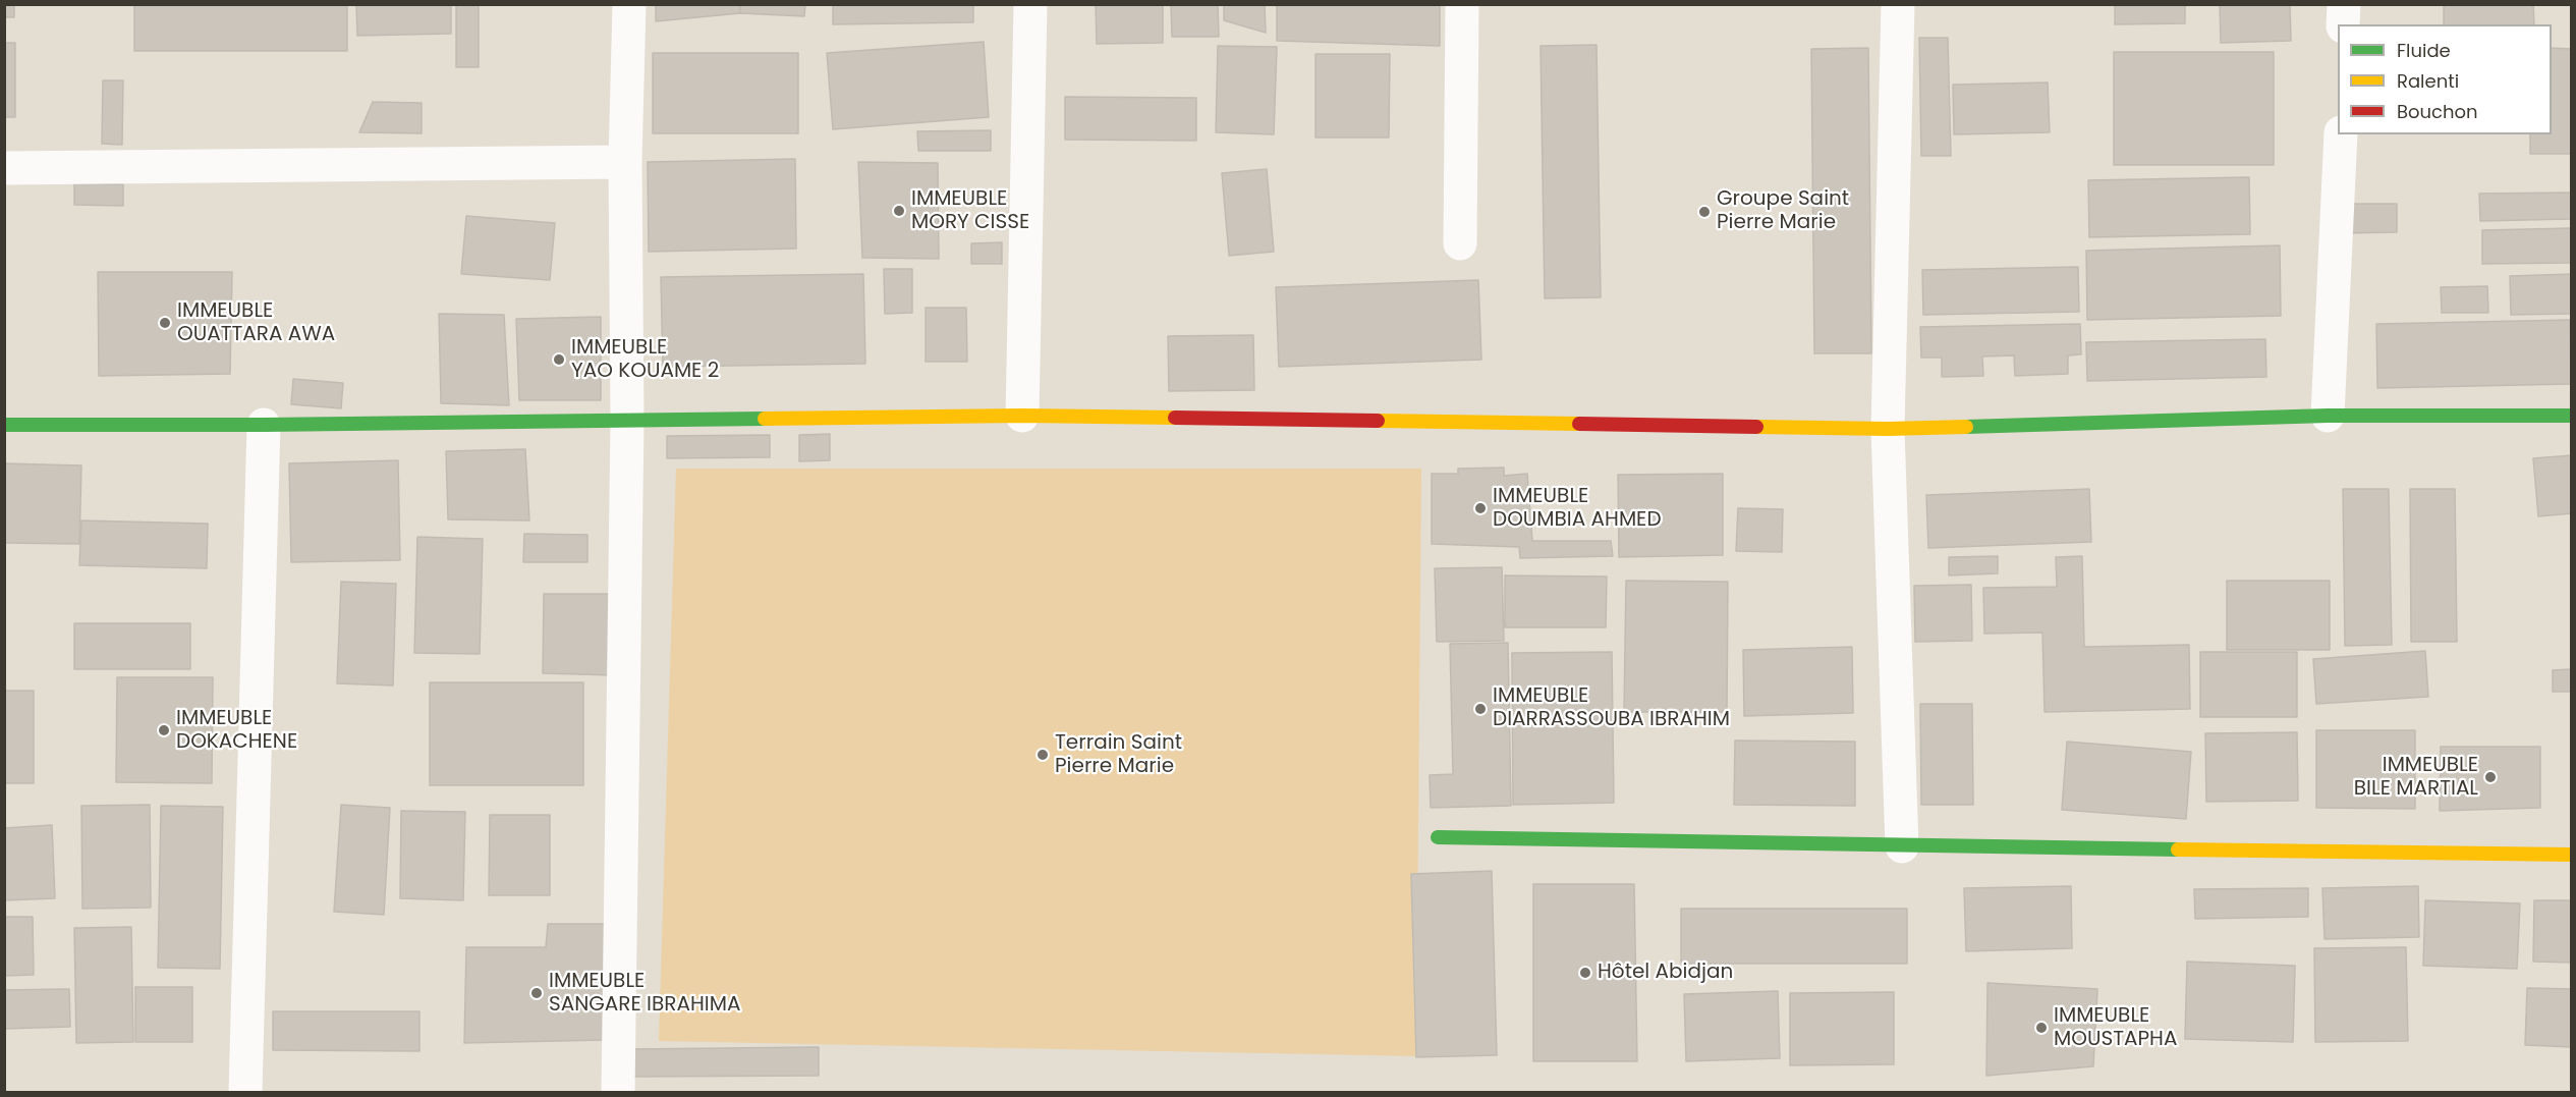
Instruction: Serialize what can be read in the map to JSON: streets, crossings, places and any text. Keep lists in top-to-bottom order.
{
  "places": [
    "IMMEUBLE MORY CISSE",
    "Groupe Saint Pierre Marie",
    "IMMEUBLE OUATTARA AWA",
    "IMMEUBLE YAO KOUAME 2",
    "IMMEUBLE DOUMBIA AHMED",
    "IMMEUBLE DIARRASSOUBA IBRAHIM",
    "IMMEUBLE DOKACHENE",
    "Terrain Saint Pierre Marie",
    "IMMEUBLE BILE MARTIAL",
    "Hôtel Abidjan",
    "IMMEUBLE SANGARE IBRAHIMA",
    "IMMEUBLE MOUSTAPHA"
  ],
  "legend": ["Fluide", "Ralenti", "Bouchon"]
}
